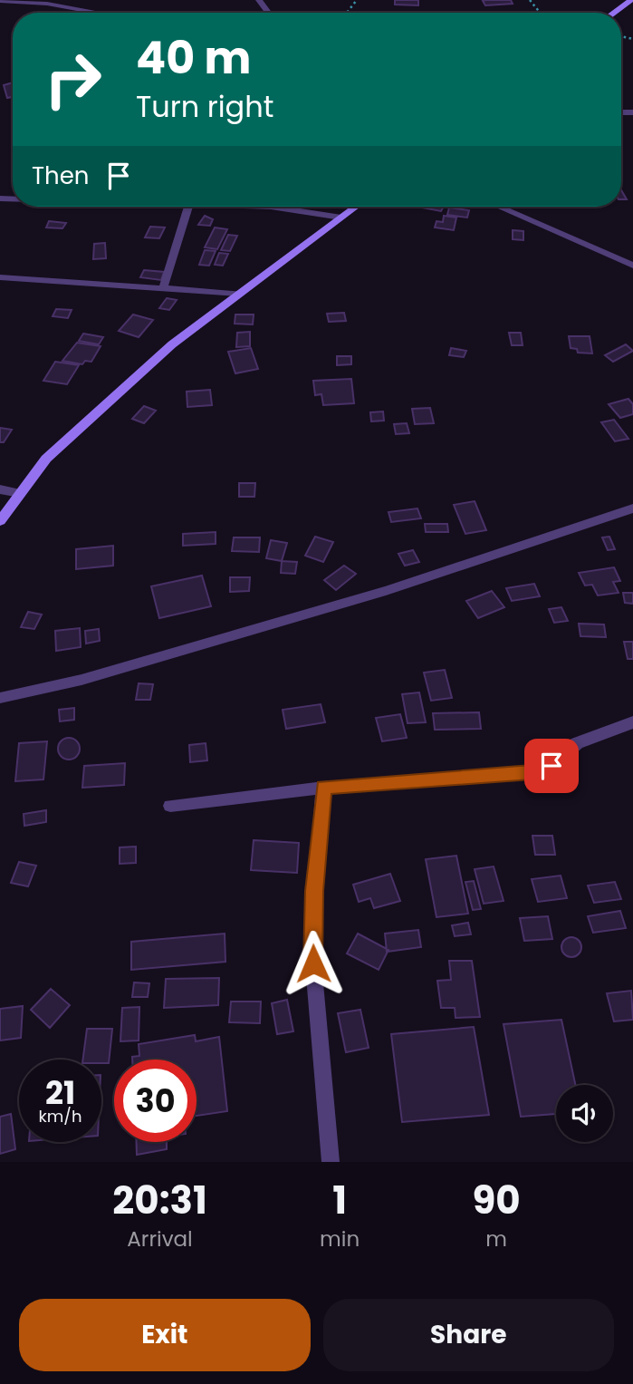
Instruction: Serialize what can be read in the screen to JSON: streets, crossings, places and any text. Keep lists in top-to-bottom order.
{
  "page": {
    "turn": ["40 m", "Turn right"],
    "then": "Then",
    "speed": "21 km/h",
    "limit": "30",
    "eta": [
      "20:31",
      "Arrival",
      "1",
      "min",
      "90",
      "m"
    ],
    "buttons": ["Exit", "Share"]
  }
}
